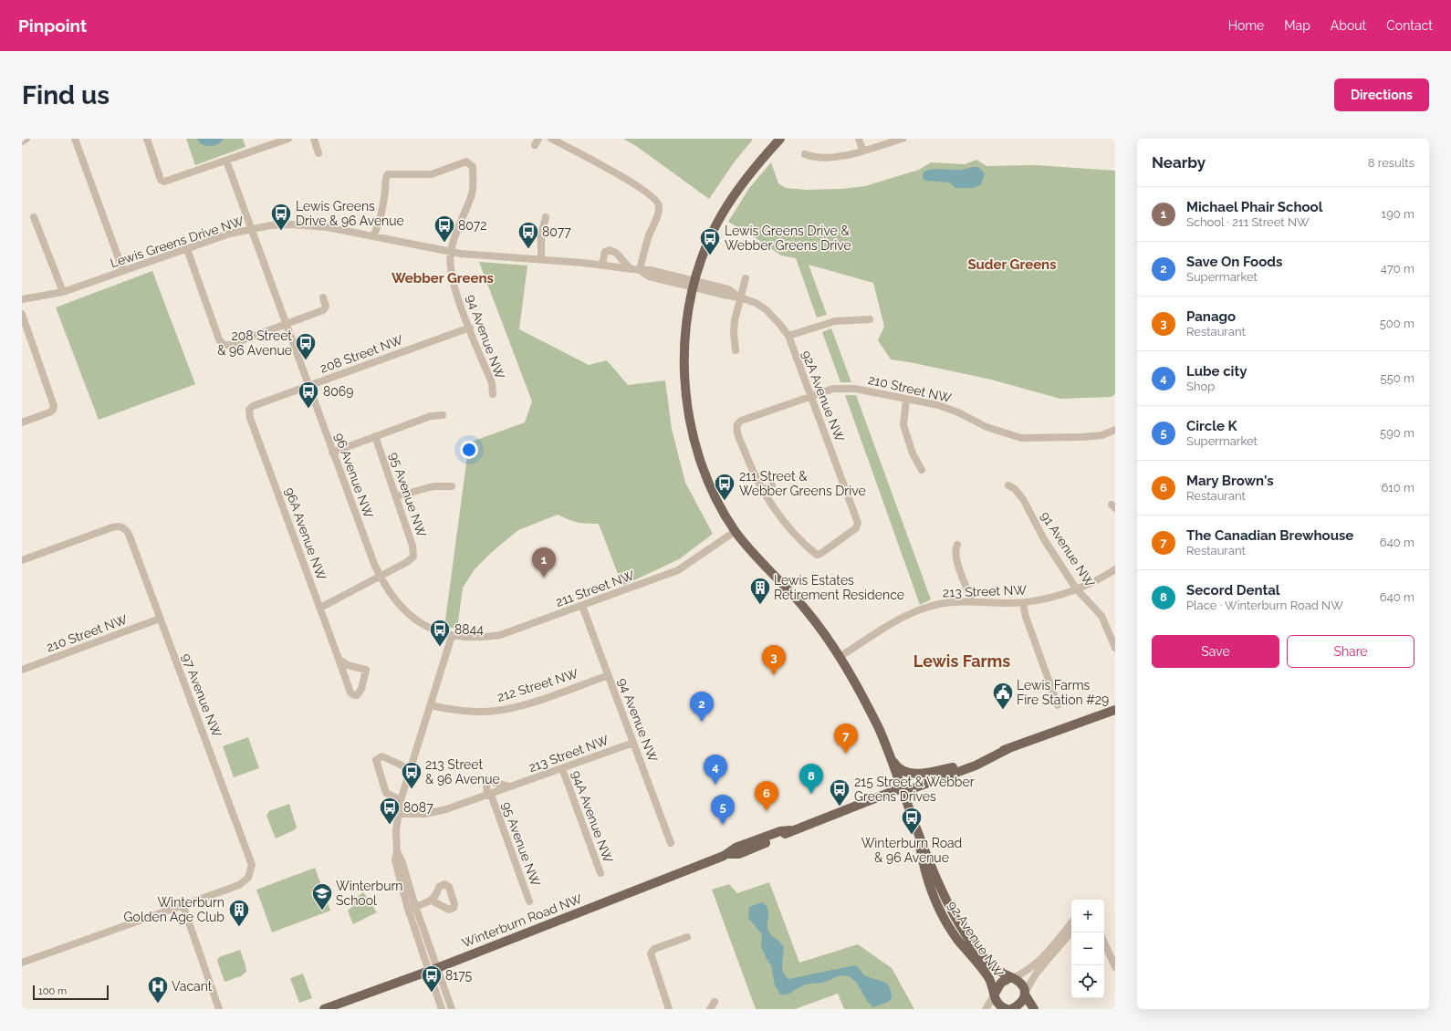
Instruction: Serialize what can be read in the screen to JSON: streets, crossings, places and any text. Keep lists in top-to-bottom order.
{
  "streets": {
    "main road": ["Winterburn Road NW", "92 Avenue NW"],
    "street": [
      "Lewis Greens Drive NW",
      "94 Avenue NW",
      "208 Street NW",
      "210 Street NW",
      "92A Avenue NW",
      "96 Avenue NW",
      "95 Avenue NW",
      "96A Avenue NW",
      "91 Avenue NW",
      "211 Street NW",
      "213 Street NW",
      "212 Street NW",
      "97 Avenue NW",
      "94A Avenue NW"
    ]
  },
  "crossings": [
    ["Lewis Greens Drive NW", "94 Avenue NW"],
    ["Lewis Greens Drive NW", "92A Avenue NW"],
    ["Lewis Greens Drive NW", "96 Avenue NW"],
    ["Lewis Greens Drive NW", "92 Avenue NW"],
    ["94 Avenue NW", "208 Street NW"],
    ["94 Avenue NW", "211 Street NW"],
    ["94 Avenue NW", "213 Street NW"],
    ["94 Avenue NW", "212 Street NW"],
    ["208 Street NW", "96 Avenue NW"],
    ["208 Street NW", "96A Avenue NW"],
    ["210 Street NW", "92A Avenue NW"],
    ["210 Street NW", "97 Avenue NW"],
    ["92A Avenue NW", "92 Avenue NW"],
    ["96 Avenue NW", "95 Avenue NW"],
    ["96 Avenue NW", "211 Street NW"],
    ["95 Avenue NW", "213 Street NW"],
    ["91 Avenue NW", "213 Street NW"],
    ["211 Street NW", "92 Avenue NW"],
    ["213 Street NW", "94A Avenue NW"],
    ["213 Street NW", "92 Avenue NW"],
    ["Winterburn Road NW", "92 Avenue NW"]
  ],
  "districts": ["Suder Greens", "Webber Greens", "Lewis Farms"],
  "places": {
    "bus stop": [
      "Lewis Greens Drive & 96 Avenue",
      "8072",
      "8077",
      "Lewis Greens Drive & Webber Greens Drive",
      "208 Street & 96 Avenue",
      "8069",
      "211 Street & Webber Greens Drive",
      "8844",
      "213 Street & 96 Avenue",
      "215 Street & Webber Greens Drives",
      "8087",
      "Winterburn Road & 96 Avenue",
      "8175"
    ],
    "building": ["Lewis Estates Retirement Residence", "Winterburn Golden Age Club"],
    "public building": ["Lewis Farms Fire Station #29"],
    "school or university": ["Winterburn School"],
    "hospital": ["Vacant"]
  },
  "scale_bar": "100 m",
  "page": {
    "header": "Pinpoint",
    "nav": [
      "Home",
      "Map",
      "About",
      "Contact"
    ],
    "buttons": [
      "Directions",
      ["Save", "Share"]
    ],
    "title": "Find us",
    "heading": ["Nearby", "8 results"],
    "list": [
      {
        "mark": "1",
        "name": "Michael Phair School",
        "note": "School · 211 Street NW",
        "value": "190 m"
      },
      {
        "mark": "2",
        "name": "Save On Foods",
        "note": "Supermarket",
        "value": "470 m"
      },
      {
        "mark": "3",
        "name": "Panago",
        "note": "Restaurant",
        "value": "500 m"
      },
      {
        "mark": "4",
        "name": "Lube city",
        "note": "Shop",
        "value": "550 m"
      },
      {
        "mark": "5",
        "name": "Circle K",
        "note": "Supermarket",
        "value": "590 m"
      },
      {
        "mark": "6",
        "name": "Mary Brown's",
        "note": "Restaurant",
        "value": "610 m"
      },
      {
        "mark": "7",
        "name": "The Canadian Brewhouse",
        "note": "Restaurant",
        "value": "640 m"
      },
      {
        "mark": "8",
        "name": "Secord Dental",
        "note": "Place · Winterburn Road NW",
        "value": "640 m"
      }
    ],
    "pins": [
      "1",
      "3",
      "2",
      "7",
      "4",
      "8",
      "6",
      "5"
    ],
    "map_buttons": ["+", "−"],
    "scale": "100 m"
  }
}
